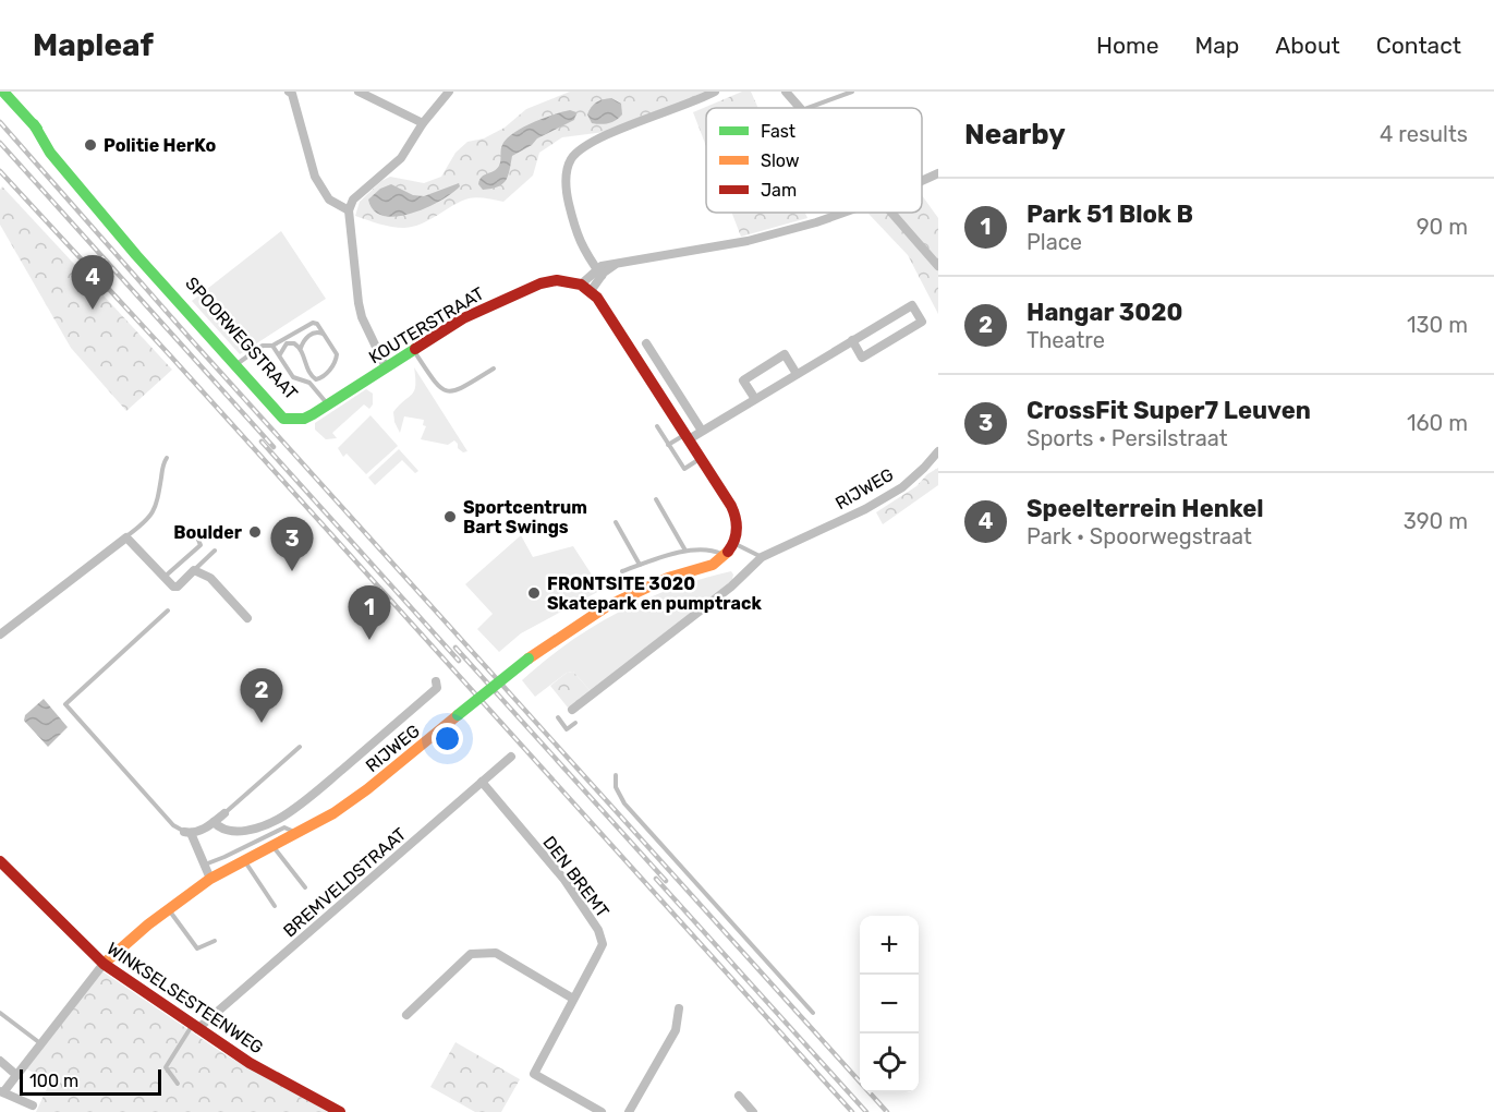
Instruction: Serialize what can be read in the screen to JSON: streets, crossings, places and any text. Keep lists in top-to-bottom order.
{
  "streets": {
    "street": [
      "KOUTERSTRAAT",
      "SPOORWEGSTRAAT",
      "RIJWEG",
      "DEN BREMT",
      "BREMVELDSTRAAT",
      "WINKSELSESTEENWEG"
    ]
  },
  "crossings": [
    ["KOUTERSTRAAT", "SPOORWEGSTRAAT"],
    ["RIJWEG", "WINKSELSESTEENWEG"],
    ["DEN BREMT", "BREMVELDSTRAAT"],
    ["BREMVELDSTRAAT", "WINKSELSESTEENWEG"]
  ],
  "places": [
    "Politie HerKo",
    "Sportcentrum Bart Swings",
    "Boulder",
    "FRONTSITE 3020 Skatepark en pumptrack"
  ],
  "legend": ["Fast", "Slow", "Jam"],
  "scale_bar": "100 m",
  "page": {
    "header": "Mapleaf",
    "nav": [
      "Home",
      "Map",
      "About",
      "Contact"
    ],
    "heading": ["Nearby", "4 results"],
    "list": [
      {
        "mark": "1",
        "name": "Park 51 Blok B",
        "note": "Place",
        "value": "90 m"
      },
      {
        "mark": "2",
        "name": "Hangar 3020",
        "note": "Theatre",
        "value": "130 m"
      },
      {
        "mark": "3",
        "name": "CrossFit Super7 Leuven",
        "note": "Sports · Persilstraat",
        "value": "160 m"
      },
      {
        "mark": "4",
        "name": "Speelterrein Henkel",
        "note": "Park · Spoorwegstraat",
        "value": "390 m"
      }
    ],
    "pins": [
      "4",
      "3",
      "1",
      "2"
    ],
    "map_buttons": ["+", "−"],
    "scale": "100 m"
  }
}
